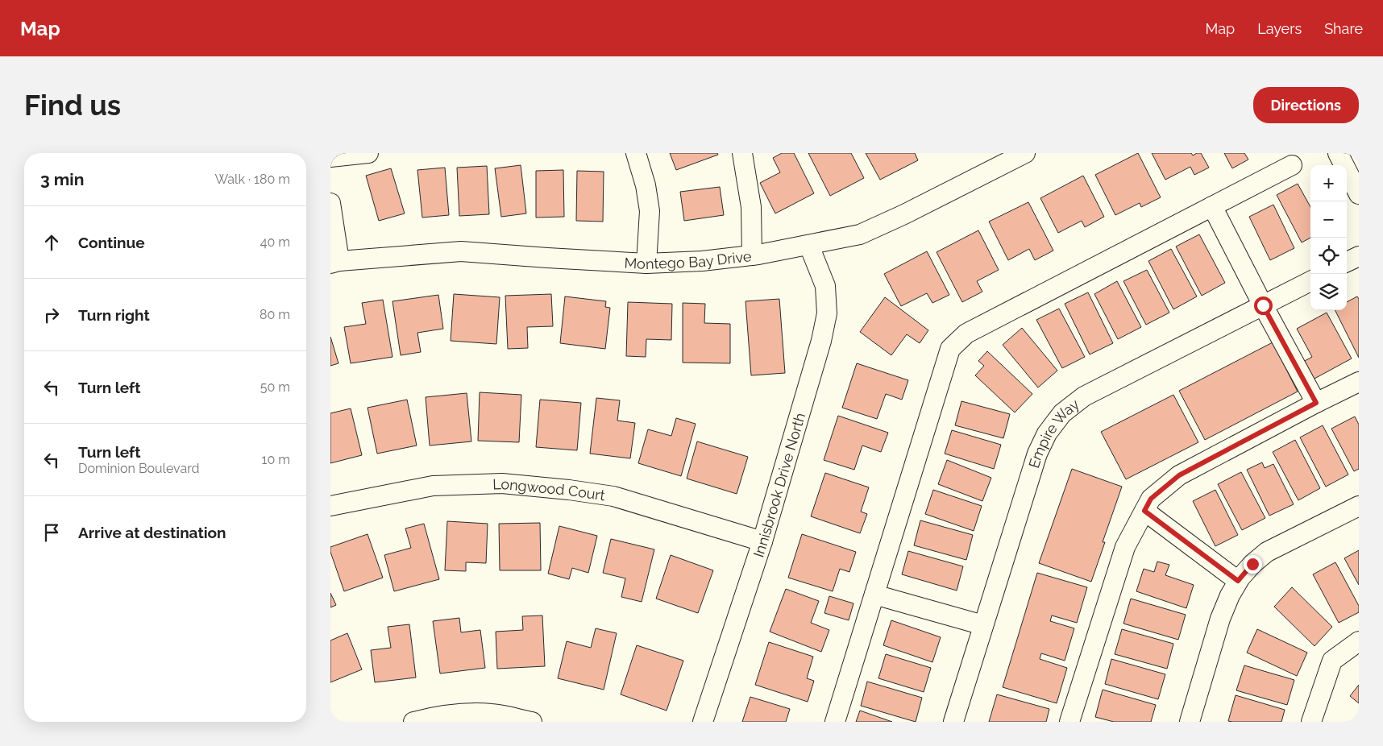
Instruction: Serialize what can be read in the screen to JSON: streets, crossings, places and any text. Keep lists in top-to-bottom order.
{
  "streets": {
    "street": [
      "Montego Bay Drive",
      "Empire Way",
      "Innisbrook Drive North",
      "Longwood Court"
    ]
  },
  "crossings": [
    ["Montego Bay Drive", "Innisbrook Drive North"],
    ["Innisbrook Drive North", "Longwood Court"]
  ],
  "page": {
    "header": "Map",
    "nav": ["Map", "Layers", "Share"],
    "buttons": "Directions",
    "title": "Find us",
    "heading": ["3 min", "Walk · 180 m"],
    "map_buttons": ["+", "−"],
    "list": [
      ["Continue", "40 m"],
      ["Turn right", "80 m"],
      ["Turn left", "50 m"],
      ["Turn left", "Dominion Boulevard", "10 m"],
      "Arrive at destination"
    ]
  }
}
